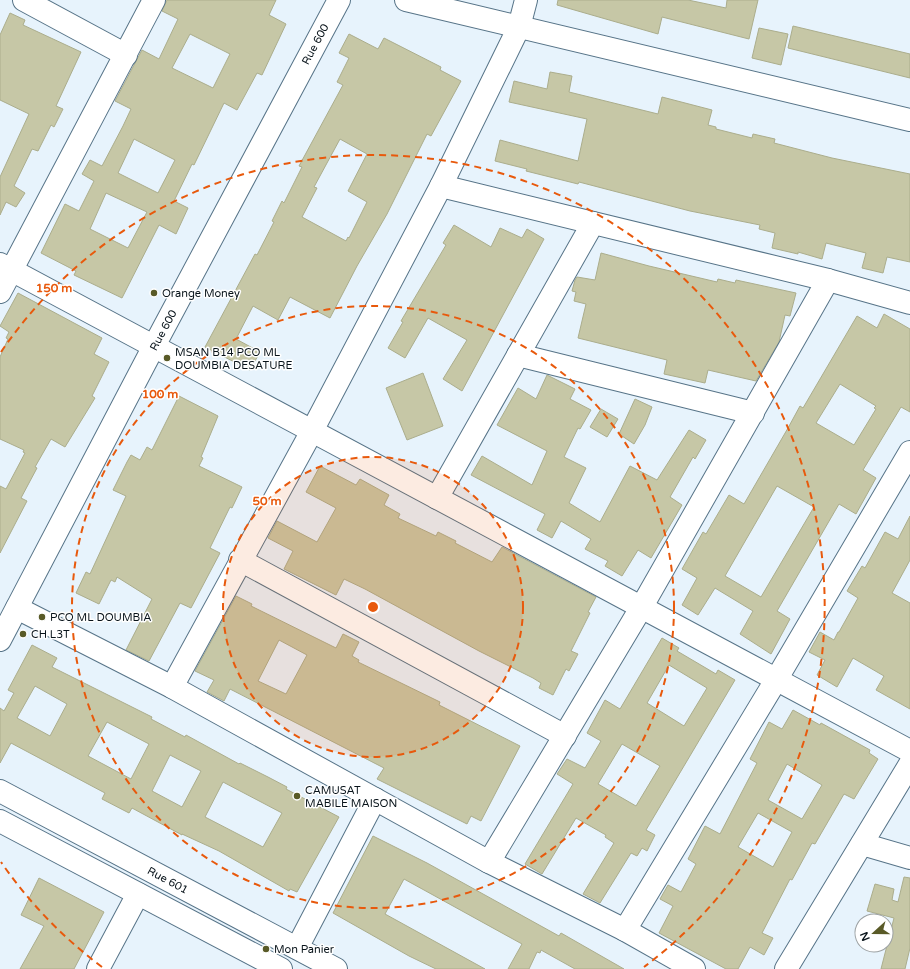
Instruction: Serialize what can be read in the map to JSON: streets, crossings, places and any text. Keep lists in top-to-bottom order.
{
  "streets": {
    "street": ["Rue 600", "Rue 601"]
  },
  "places": [
    "Orange Money",
    "MSAN B14 PCO ML DOUMBIA DESATURE",
    "PCO ML DOUMBIA",
    "CH L3T",
    "CAMUSAT MABILE MAISON",
    "Mon Panier"
  ],
  "north": "left",
  "rings": ["150 m", "100 m", "50 m"]
}
